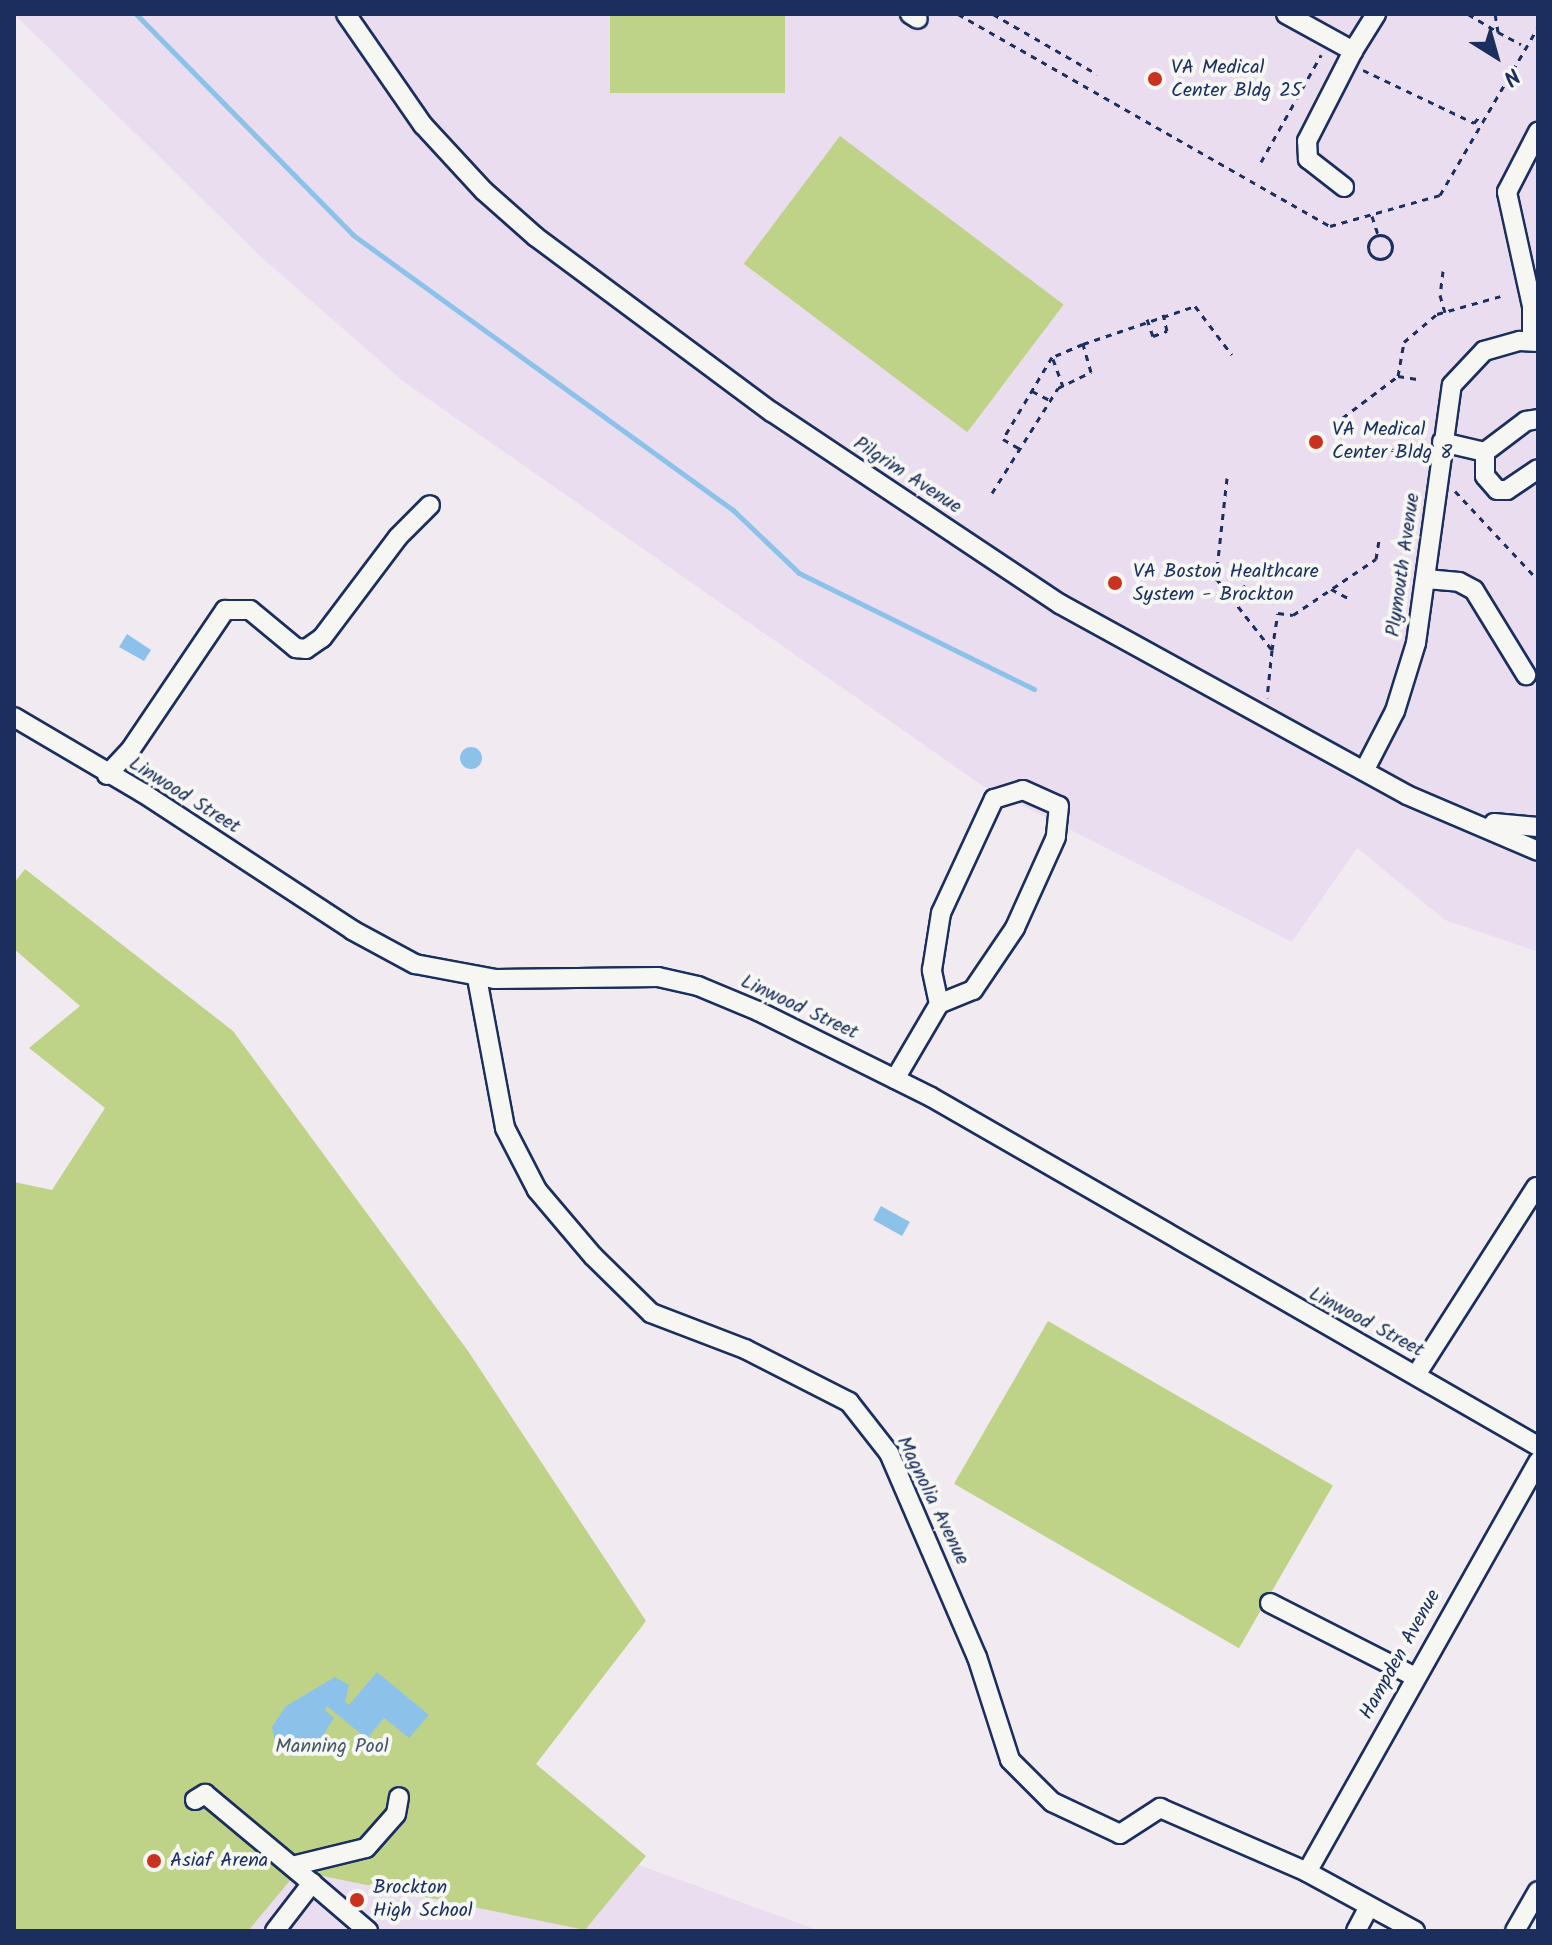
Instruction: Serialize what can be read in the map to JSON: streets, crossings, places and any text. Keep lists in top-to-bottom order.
{
  "streets": {
    "street": [
      "Pilgrim Avenue",
      "Plymouth Avenue",
      "Linwood Street",
      "Magnolia Avenue",
      "Hampden Avenue"
    ]
  },
  "crossings": [
    ["Pilgrim Avenue", "Plymouth Avenue"],
    ["Linwood Street", "Magnolia Avenue"],
    ["Magnolia Avenue", "Hampden Avenue"]
  ],
  "parks": ["Manning Pool"],
  "places": [
    "VA Medical Center Bldg 25",
    "VA Medical Center Bldg 8",
    "VA Boston Healthcare System - Brockton",
    "Asiaf Arena",
    "Brockton High School"
  ],
  "north": "bottom right"
}
